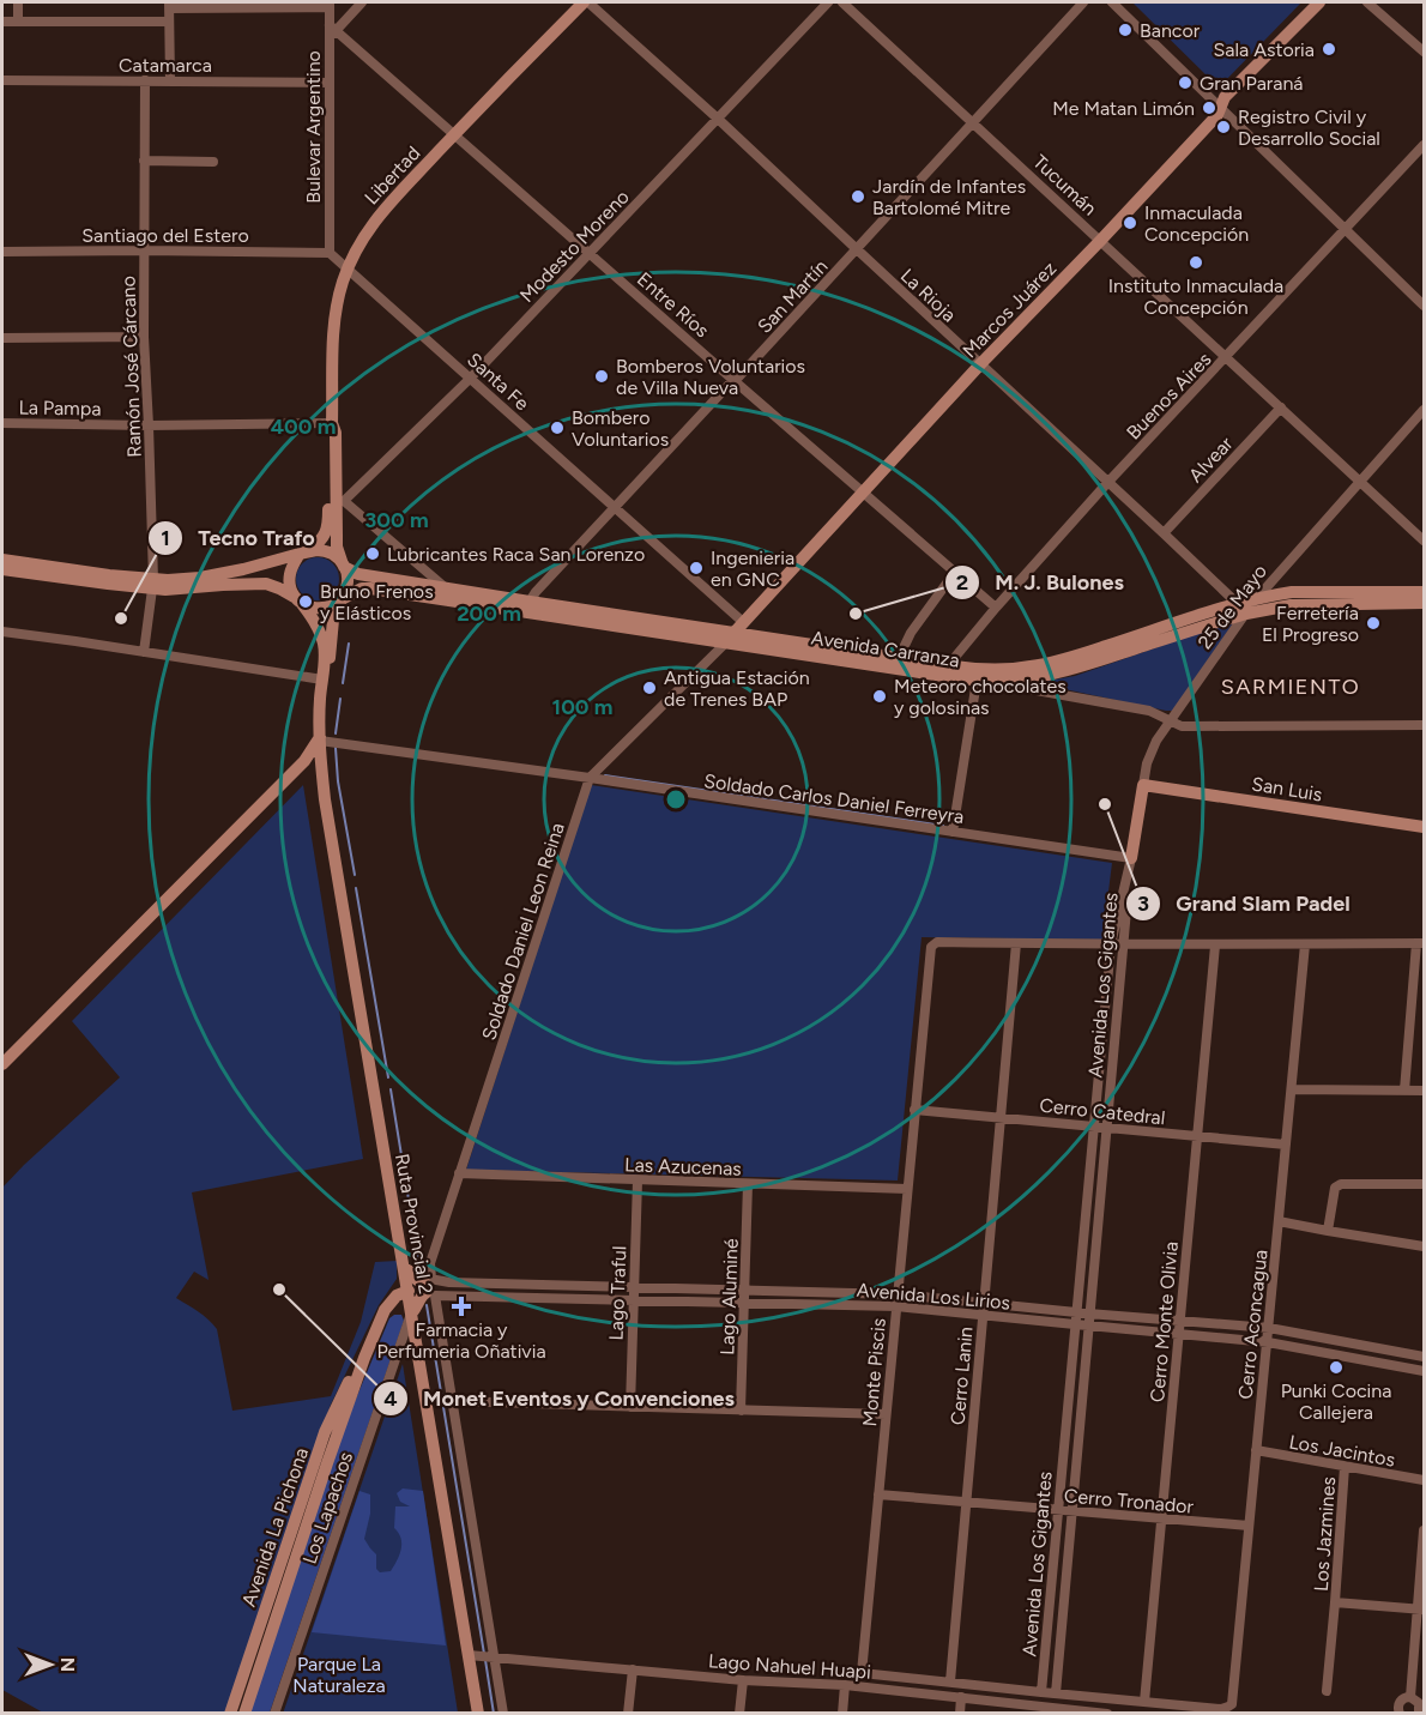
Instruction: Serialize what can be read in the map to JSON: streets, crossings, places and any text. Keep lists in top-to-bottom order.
{
  "streets": {
    "main road": [
      "Libertad",
      "Marcos Juárez",
      "25 de Mayo",
      "Avenida Carranza",
      "San Luis",
      "Ruta Provincial 2",
      "Avenida La Pichona"
    ],
    "street": [
      "Catamarca",
      "Bulevar Argentino",
      "Tucumán",
      "Santiago del Estero",
      "Modesto Moreno",
      "La Rioja",
      "San Martín",
      "Entre Ríos",
      "Ramón José Cárcano",
      "Santa Fe",
      "Buenos Aires",
      "La Pampa",
      "Alvear",
      "Soldado Carlos Daniel Ferreyra",
      "Soldado Daniel Leon Reina",
      "Avenida Los Gigantes",
      "Cerro Catedral",
      "Las Azucenas",
      "Lago Traful",
      "Avenida Los Lirios",
      "Lago Aluminé",
      "Cerro Monte Olivia",
      "Cerro Aconcagua",
      "Monte Piscis",
      "Cerro Lanin",
      "Los Jacintos",
      "Cerro Tronador",
      "Los Lapachos",
      "Los Jazmines",
      "Lago Nahuel Huapi"
    ]
  },
  "crossings": [
    ["Catamarca", "Bulevar Argentino"],
    ["Catamarca", "Ramón José Cárcano"],
    ["Bulevar Argentino", "Santiago del Estero"],
    ["Bulevar Argentino", "Entre Ríos"],
    ["Bulevar Argentino", "Santa Fe"],
    ["Libertad", "Modesto Moreno"],
    ["Libertad", "La Rioja"],
    ["Libertad", "Entre Ríos"],
    ["Libertad", "Santa Fe"],
    ["Libertad", "La Pampa"],
    ["Libertad", "Avenida Carranza"],
    ["Tucumán", "San Martín"],
    ["Tucumán", "Marcos Juárez"],
    ["Tucumán", "Buenos Aires"],
    ["Tucumán", "Alvear"],
    ["Tucumán", "25 de Mayo"],
    ["Santiago del Estero", "Ramón José Cárcano"],
    ["Santiago del Estero", "Santa Fe"],
    ["Modesto Moreno", "La Rioja"],
    ["Modesto Moreno", "Entre Ríos"],
    ["Modesto Moreno", "Santa Fe"],
    ["La Rioja", "San Martín"],
    ["La Rioja", "Marcos Juárez"],
    ["La Rioja", "Buenos Aires"],
    ["La Rioja", "Alvear"],
    ["La Rioja", "25 de Mayo"],
    ["La Rioja", "Avenida Carranza"],
    ["San Martín", "Entre Ríos"],
    ["San Martín", "Santa Fe"],
    ["San Martín", "Avenida Carranza"],
    ["Entre Ríos", "Marcos Juárez"],
    ["Entre Ríos", "Buenos Aires"],
    ["Marcos Juárez", "Santa Fe"],
    ["Marcos Juárez", "Avenida Carranza"],
    ["Marcos Juárez", "Soldado Daniel Leon Reina"],
    ["Ramón José Cárcano", "La Pampa"],
    ["Buenos Aires", "Avenida Carranza"],
    ["25 de Mayo", "Avenida Carranza"],
    ["25 de Mayo", "San Luis"],
    ["25 de Mayo", "Soldado Carlos Daniel Ferreyra"],
    ["25 de Mayo", "Avenida Los Gigantes"],
    ["Avenida Carranza", "Soldado Daniel Leon Reina"],
    ["Soldado Carlos Daniel Ferreyra", "Soldado Daniel Leon Reina"],
    ["Soldado Carlos Daniel Ferreyra", "Avenida Los Gigantes"],
    ["Soldado Carlos Daniel Ferreyra", "Ruta Provincial 2"],
    ["Soldado Daniel Leon Reina", "Las Azucenas"],
    ["Soldado Daniel Leon Reina", "Avenida Los Lirios"],
    ["Soldado Daniel Leon Reina", "Lago Nahuel Huapi"],
    ["Avenida Los Gigantes", "Cerro Catedral"],
    ["Avenida Los Gigantes", "Avenida Los Lirios"],
    ["Avenida Los Gigantes", "Cerro Tronador"],
    ["Avenida Los Gigantes", "Lago Nahuel Huapi"],
    ["Cerro Catedral", "Cerro Monte Olivia"],
    ["Cerro Catedral", "Cerro Aconcagua"],
    ["Cerro Catedral", "Monte Piscis"],
    ["Cerro Catedral", "Cerro Lanin"],
    ["Las Azucenas", "Lago Traful"],
    ["Las Azucenas", "Lago Aluminé"],
    ["Las Azucenas", "Monte Piscis"],
    ["Ruta Provincial 2", "Los Lapachos"],
    ["Ruta Provincial 2", "Avenida La Pichona"],
    ["Ruta Provincial 2", "Lago Nahuel Huapi"],
    ["Lago Traful", "Avenida Los Lirios"],
    ["Avenida Los Lirios", "Lago Aluminé"],
    ["Avenida Los Lirios", "Cerro Monte Olivia"],
    ["Avenida Los Lirios", "Cerro Aconcagua"],
    ["Avenida Los Lirios", "Monte Piscis"],
    ["Avenida Los Lirios", "Cerro Lanin"],
    ["Cerro Monte Olivia", "Cerro Tronador"],
    ["Cerro Monte Olivia", "Lago Nahuel Huapi"],
    ["Cerro Aconcagua", "Los Jacintos"],
    ["Cerro Aconcagua", "Cerro Tronador"],
    ["Cerro Aconcagua", "Lago Nahuel Huapi"],
    ["Monte Piscis", "Cerro Lanin"],
    ["Monte Piscis", "Cerro Tronador"],
    ["Monte Piscis", "Lago Nahuel Huapi"],
    ["Cerro Lanin", "Cerro Tronador"],
    ["Cerro Lanin", "Lago Nahuel Huapi"],
    ["Los Jacintos", "Los Jazmines"]
  ],
  "districts": ["SARMIENTO"],
  "parks": ["Parque La Naturaleza"],
  "places": {
    "other": [
      "Bancor",
      "Sala Astoria",
      "Gran Paraná",
      "Me Matan Limón",
      "Registro Civil y Desarrollo Social",
      "Jardín de Infantes Bartolomé Mitre",
      "Inmaculada Concepción",
      "Instituto Inmaculada Concepción",
      "Bomberos Voluntarios de Villa Nueva",
      "Bombero Voluntarios",
      "Lubricantes Raca San Lorenzo",
      "Ingenieria en GNC",
      "Bruno Frenos y Elásticos",
      "M. J. Bulones",
      "Tecno Trafo",
      "Ferretería El Progreso",
      "Antigua Estación de Trenes BAP",
      "Meteoro chocolates y golosinas",
      "Grand Slam Padel",
      "Monet Eventos y Convenciones",
      "Punki Cocina Callejera"
    ],
    "health": ["Farmacia y Perfumeria Oñativia"]
  },
  "north": "right",
  "rings": [
    "400 m",
    "300 m",
    "200 m",
    "100 m"
  ]
}
